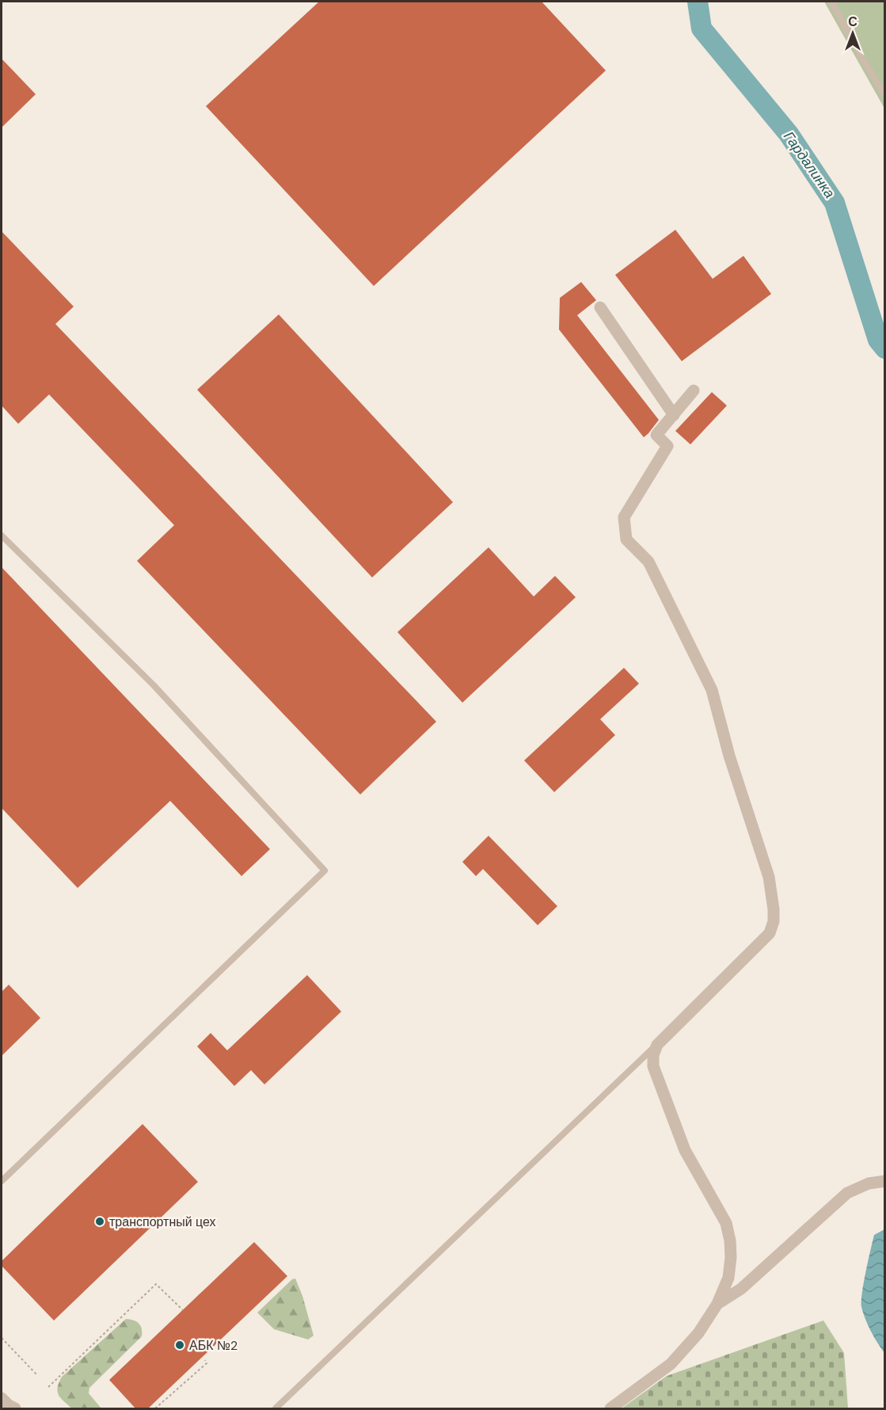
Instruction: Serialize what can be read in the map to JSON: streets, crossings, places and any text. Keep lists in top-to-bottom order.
{
  "water": ["Гардалинка"],
  "places": ["транспортный цех", "АБК №2"],
  "north": "top"
}
